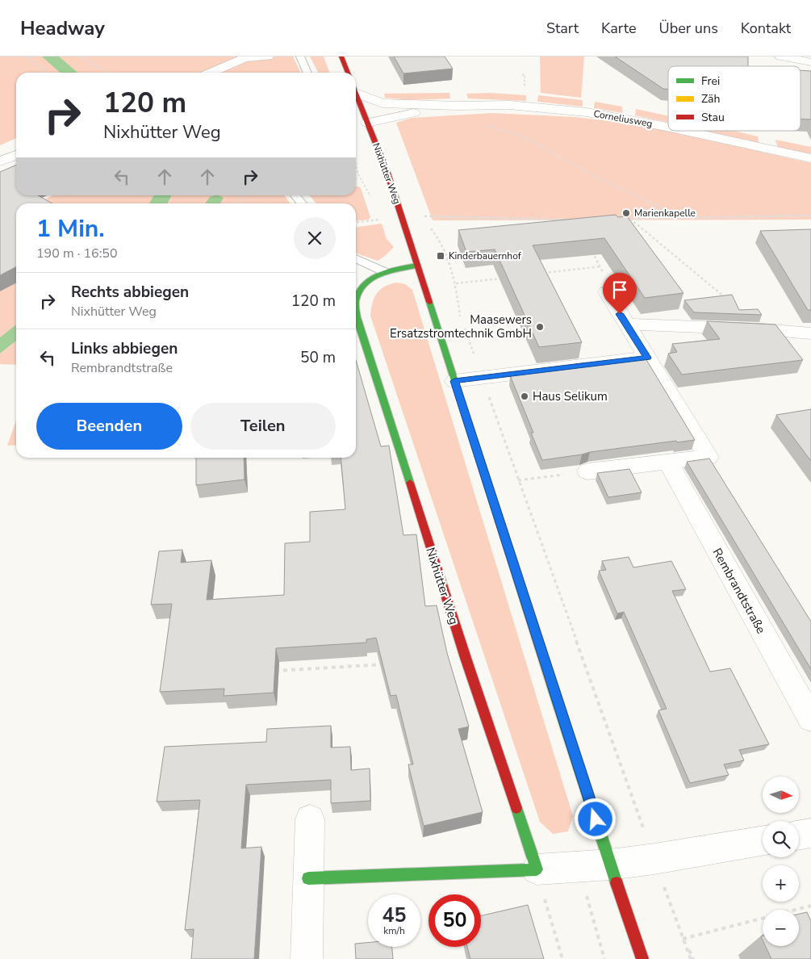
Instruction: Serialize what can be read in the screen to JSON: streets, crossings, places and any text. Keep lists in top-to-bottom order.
{
  "streets": {
    "main road": ["Nixhütter Weg"],
    "street": ["Corneliusweg", "Rembrandtstraße"]
  },
  "crossings": [
    ["Corneliusweg", "Nixhütter Weg"]
  ],
  "places": {
    "other": ["Marienkapelle", "Maasewers Ersatzstromtechnik GmbH", "Haus Selikum"],
    "transit": ["Kinderbauernhof"]
  },
  "legend": ["Frei", "Zäh", "Stau"],
  "north": "right",
  "page": {
    "header": "Headway",
    "nav": [
      "Start",
      "Karte",
      "Über uns",
      "Kontakt"
    ],
    "turn": ["120 m", "Nixhütter Weg"],
    "heading": ["1 Min.", "190 m · 16:50"],
    "list": [
      {
        "name": "Rechts abbiegen",
        "note": "Nixhütter Weg",
        "value": "120 m"
      },
      {
        "name": "Links abbiegen",
        "note": "Rembrandtstraße",
        "value": "50 m"
      }
    ],
    "buttons": ["Beenden", "Teilen"],
    "map_buttons": ["+", "−"],
    "speed": "45 km/h",
    "limit": "50"
  }
}
